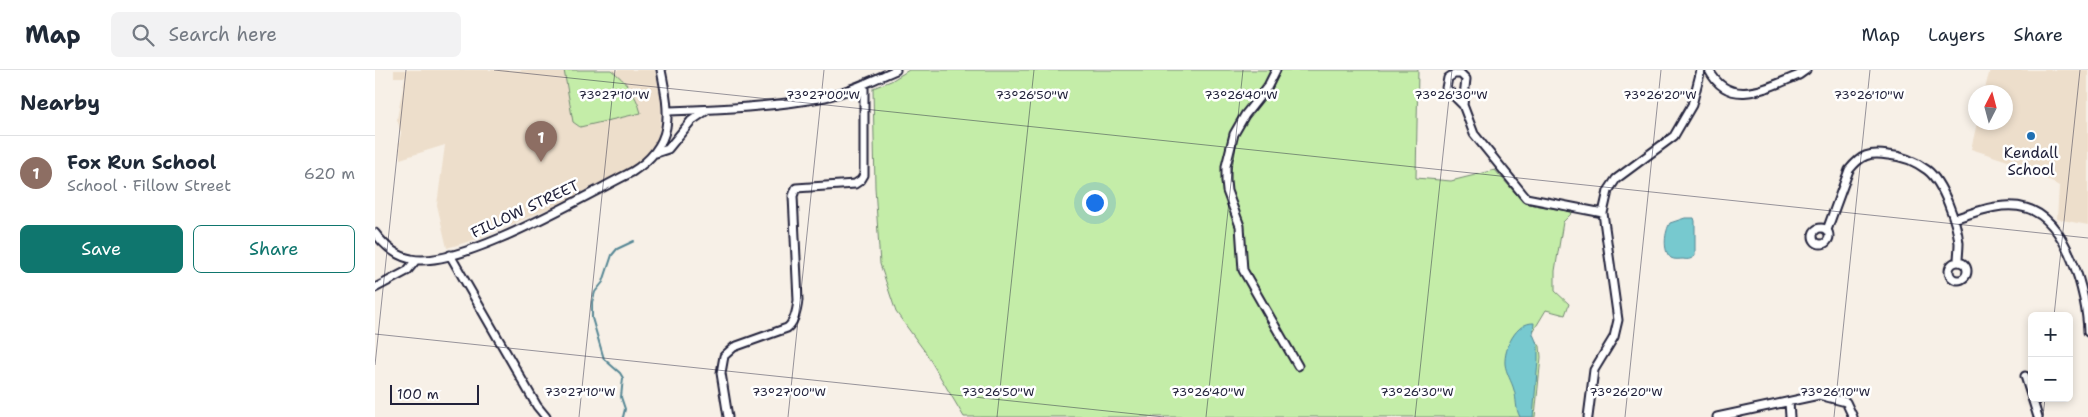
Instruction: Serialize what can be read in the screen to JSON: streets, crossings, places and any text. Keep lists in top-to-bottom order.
{
  "streets": {
    "street": ["FILLOW STREET"]
  },
  "places": ["Kendall School"],
  "scale_bar": "100 m",
  "north": "top",
  "page": {
    "header": "Map",
    "search": "Search here",
    "nav": ["Map", "Layers", "Share"],
    "heading": "Nearby",
    "pins": "1",
    "list": [
      {
        "mark": "1",
        "name": "Fox Run School",
        "note": "School · Fillow Street",
        "value": "620 m"
      }
    ],
    "buttons": ["Save", "Share"],
    "map_buttons": ["+", "−"],
    "scale": "100 m"
  },
  "coordinates": [
    "73°27'10\"W",
    "73°27'00\"W",
    "73°26'50\"W",
    "73°26'40\"W",
    "73°26'30\"W",
    "73°26'20\"W",
    "73°26'10\"W"
  ]
}
